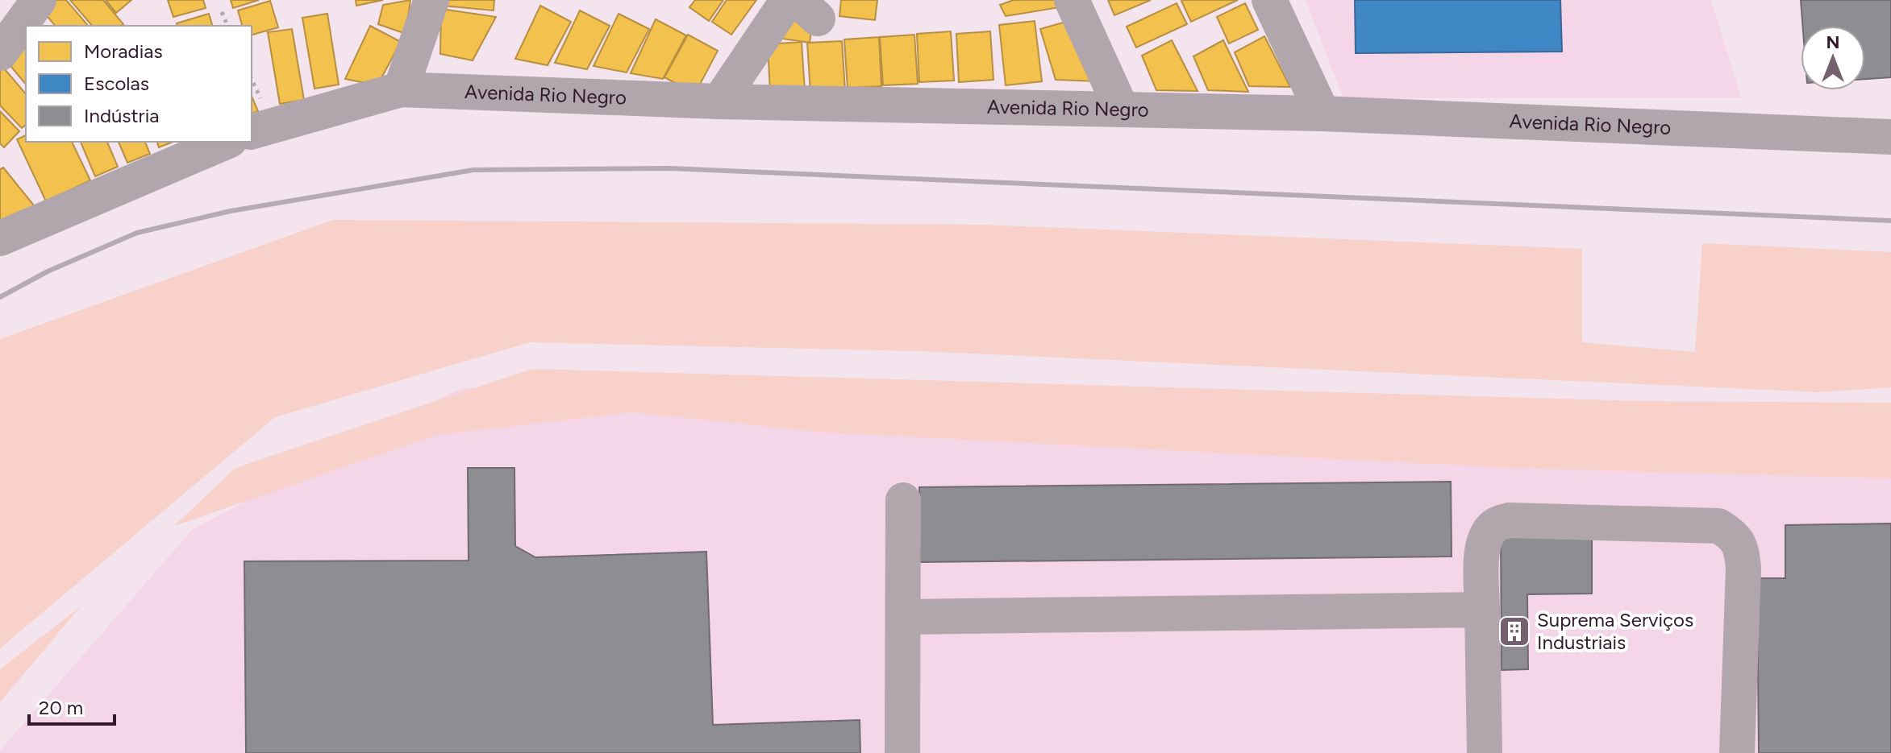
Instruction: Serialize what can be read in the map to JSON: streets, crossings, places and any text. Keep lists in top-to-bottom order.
{
  "streets": {
    "street": ["Avenida Rio Negro"]
  },
  "places": {
    "building": ["Suprema Serviços Industriais"]
  },
  "legend": ["Moradias", "Escolas", "Indústria"],
  "scale_bar": "20 m",
  "north": "top"
}
